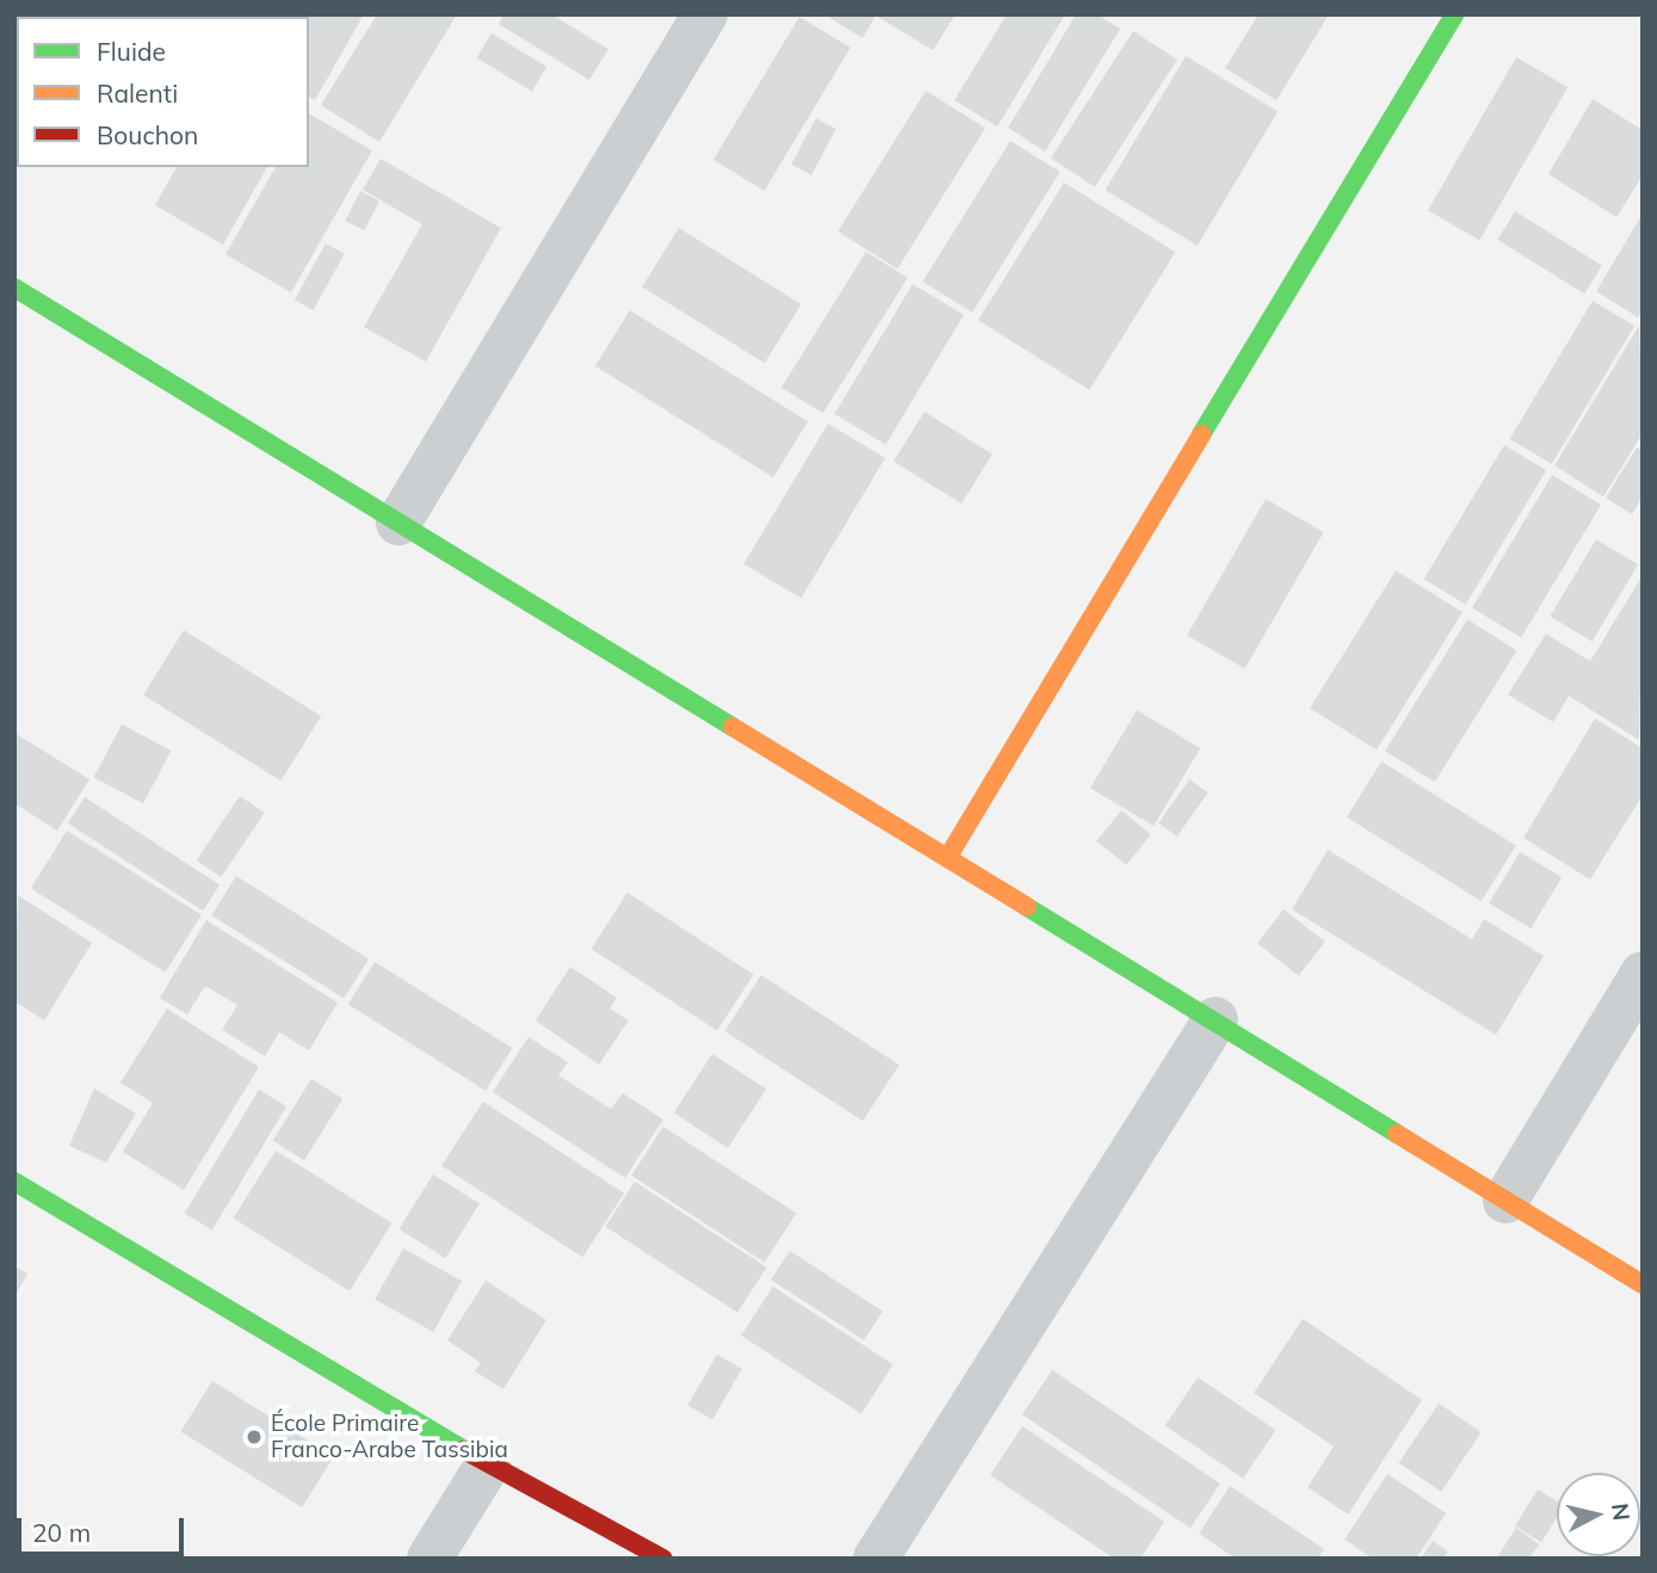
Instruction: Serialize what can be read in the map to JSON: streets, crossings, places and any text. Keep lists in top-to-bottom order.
{
  "places": ["École Primaire Franco-Arabe Tassibia"],
  "legend": ["Fluide", "Ralenti", "Bouchon"],
  "scale_bar": "20 m",
  "north": "right"
}
